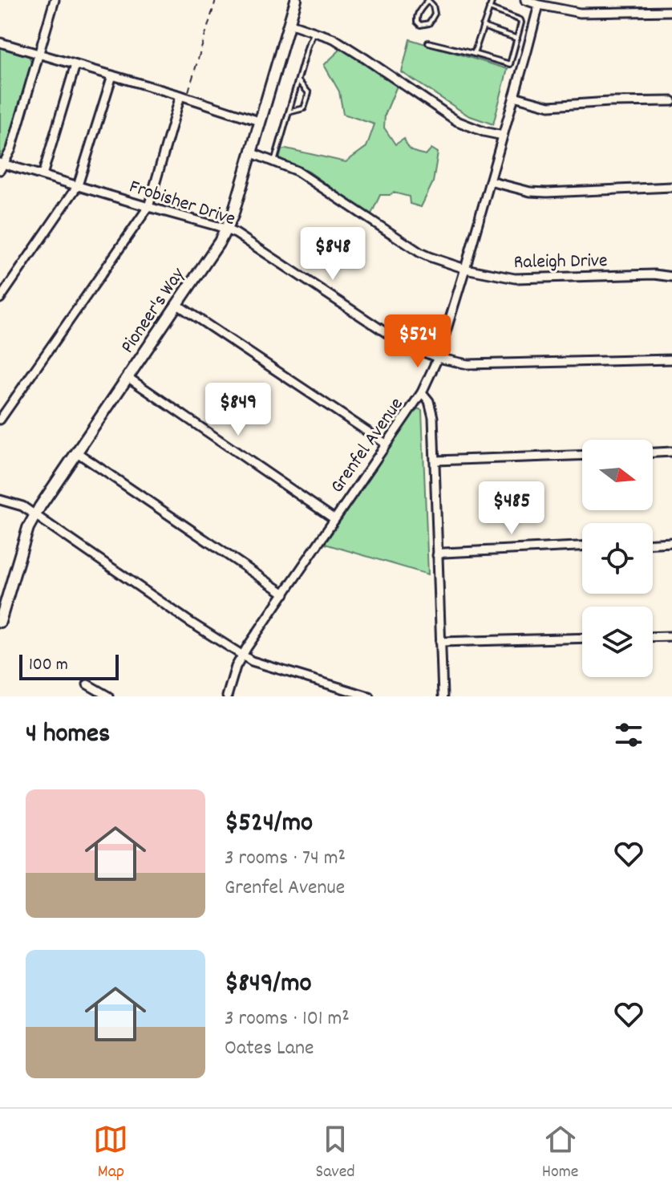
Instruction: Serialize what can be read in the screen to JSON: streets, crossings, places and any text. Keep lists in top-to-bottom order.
{
  "streets": {
    "main road": ["Pioneer's Way"],
    "street": ["Frobisher Drive", "Raleigh Drive", "Grenfel Avenue"]
  },
  "crossings": [
    ["Frobisher Drive", "Pioneer's Way"],
    ["Frobisher Drive", "Grenfel Avenue"],
    ["Raleigh Drive", "Pioneer's Way"],
    ["Raleigh Drive", "Grenfel Avenue"]
  ],
  "scale_bar": "100 m",
  "north": "right",
  "page": {
    "price": [
      "$848",
      "$524",
      "$849",
      "$485"
    ],
    "scale": "100 m",
    "heading": "4 homes",
    "list": [
      {
        "name": "$524/mo",
        "note": "3 rooms · 74 m² · Grenfel Avenue"
      },
      {
        "name": "$849/mo",
        "note": "3 rooms · 101 m² · Oates Lane"
      }
    ],
    "tabs": ["Map", "Saved", "Home"]
  }
}
